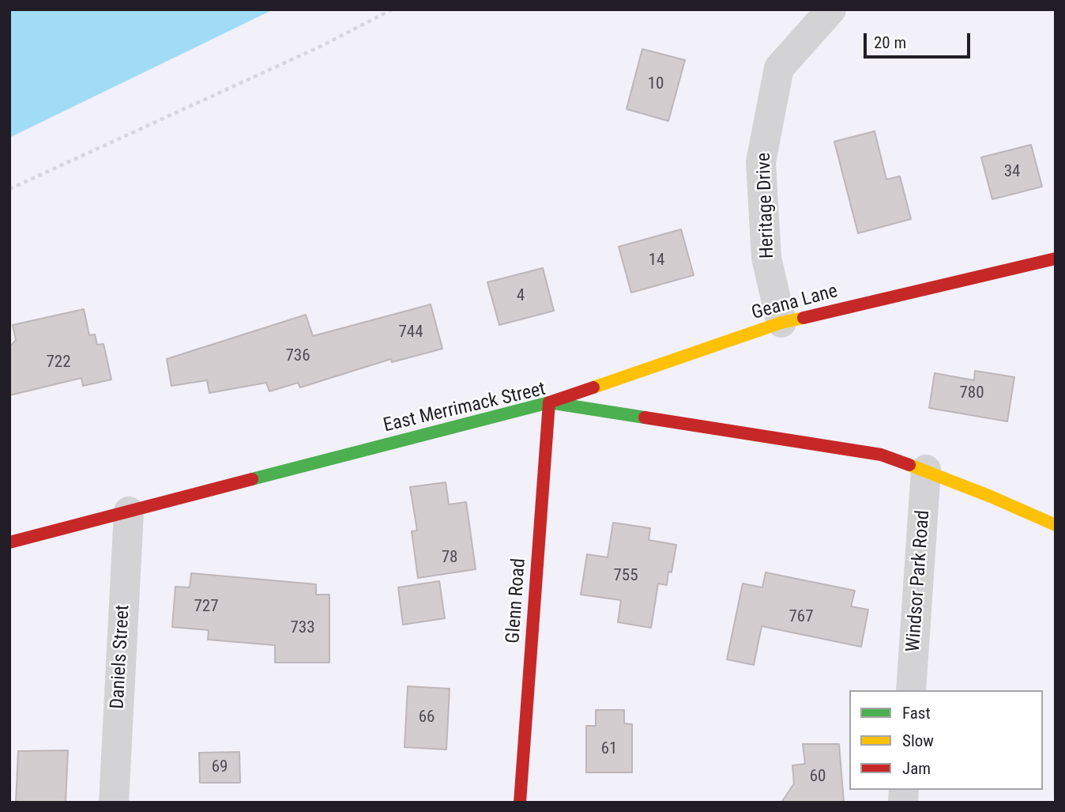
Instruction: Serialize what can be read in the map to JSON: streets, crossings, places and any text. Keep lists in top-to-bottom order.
{
  "streets": {
    "street": [
      "Heritage Drive",
      "Geana Lane",
      "East Merrimack Street",
      "Windsor Park Road",
      "Glenn Road",
      "Daniels Street"
    ]
  },
  "crossings": [
    ["Heritage Drive", "Geana Lane"],
    ["Geana Lane", "East Merrimack Street"],
    ["Geana Lane", "Glenn Road"],
    ["East Merrimack Street", "Windsor Park Road"],
    ["East Merrimack Street", "Glenn Road"],
    ["East Merrimack Street", "Daniels Street"]
  ],
  "house_numbers": [
    "10",
    "34",
    "14",
    "4",
    "744",
    "736",
    "722",
    "780",
    "78",
    "755",
    "727",
    "767",
    "733",
    "66",
    "61",
    "69",
    "60"
  ],
  "legend": ["Fast", "Slow", "Jam"],
  "scale_bar": "20 m"
}
